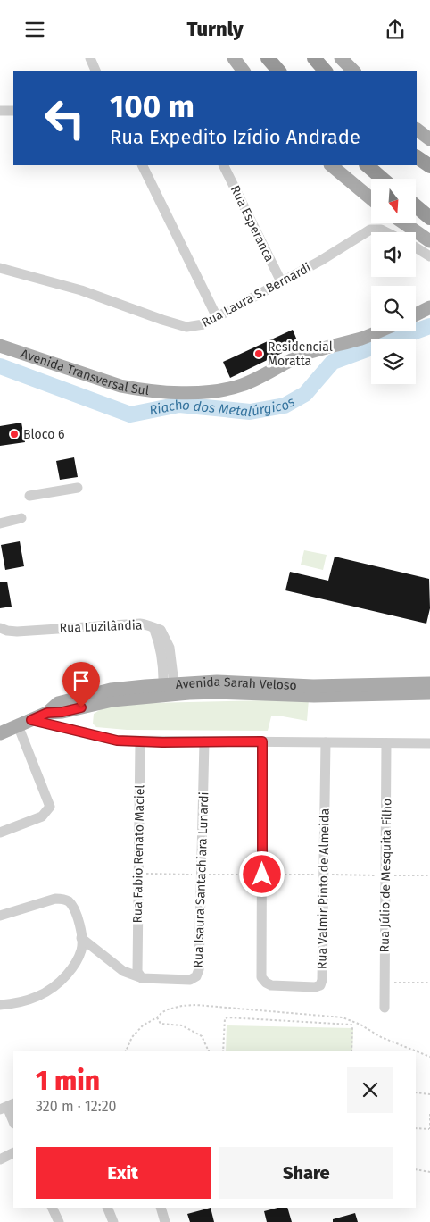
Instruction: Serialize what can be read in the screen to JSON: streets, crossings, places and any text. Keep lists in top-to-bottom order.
{
  "streets": {
    "main road": ["Avenida Transversal Sul", "Avenida Sarah Veloso"],
    "street": [
      "Rua Esperanca",
      "Rua Laura S. Bernardi",
      "Rua Luzilândia",
      "Rua Fabio Renato Maciel",
      "Rua Júlio de Mesquita Filho",
      "Rua Isaura Santachiara Lunardi",
      "Rua Valmir Pinto de Almeida"
    ]
  },
  "crossings": [
    ["Rua Esperanca", "Rua Laura S. Bernardi"],
    ["Rua Luzilândia", "Avenida Sarah Veloso"],
    ["Rua Fabio Renato Maciel", "Rua Isaura Santachiara Lunardi"]
  ],
  "water": ["Riacho dos Metalúrgicos"],
  "places": ["Residencial Moratta", "Bloco 6"],
  "north": "bottom",
  "page": {
    "header": "Turnly",
    "turn": ["100 m", "Rua Expedito Izídio Andrade"],
    "heading": ["1 min", "320 m · 12:20"],
    "buttons": ["Exit", "Share"]
  }
}
